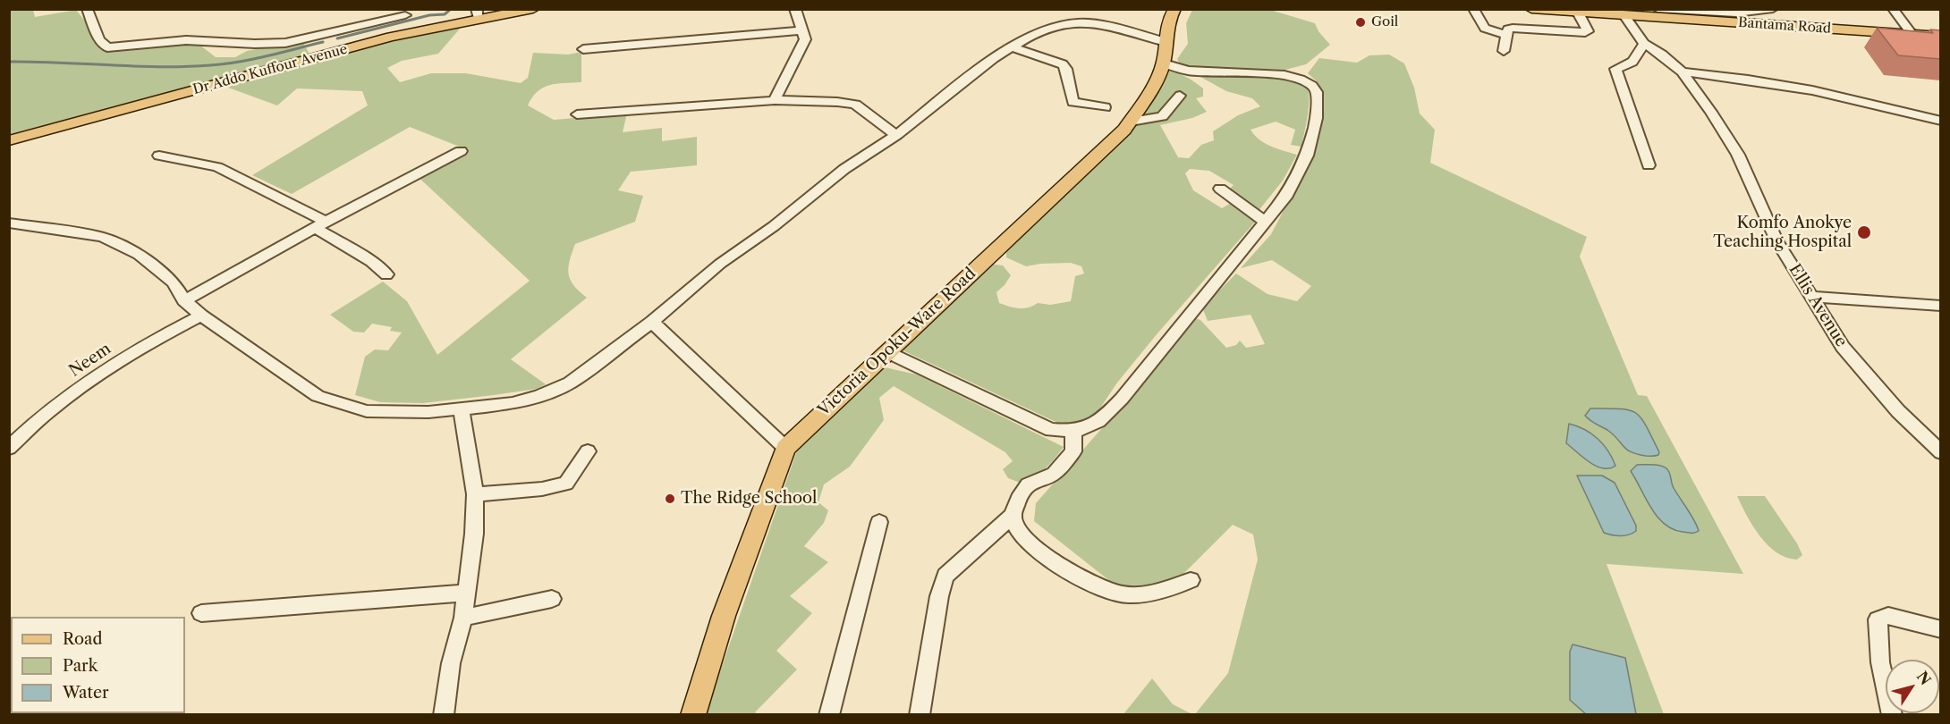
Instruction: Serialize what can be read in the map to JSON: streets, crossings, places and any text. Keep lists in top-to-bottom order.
{
  "streets": {
    "main road": ["Bantama Road", "Dr Addo Kuffour Avenue", "Victoria Opoku-Ware Road"],
    "street": ["Ellis Avenue", "Neem"]
  },
  "crossings": [
    ["Bantama Road", "Ellis Avenue"]
  ],
  "places": ["Goil", "Komfo Anokye Teaching Hospital", "The Ridge School"],
  "legend": ["Road", "Park", "Water"],
  "north": "top right"
}
